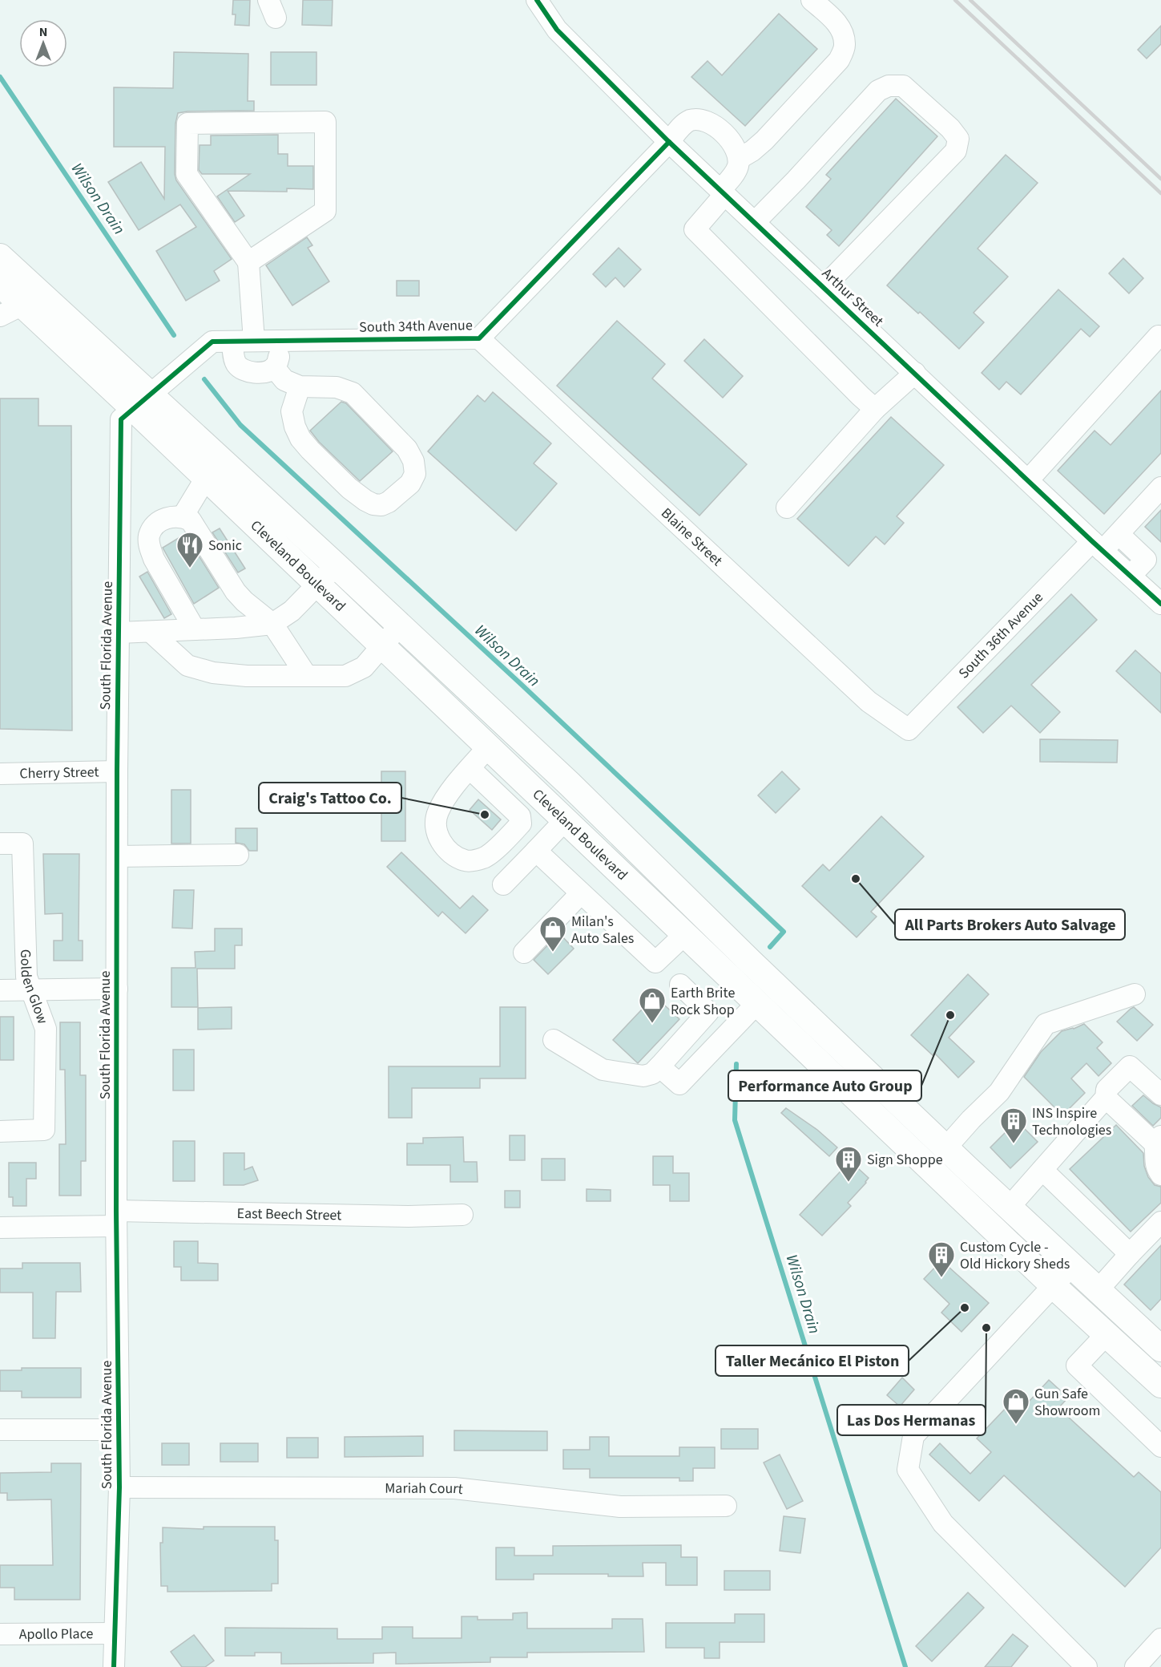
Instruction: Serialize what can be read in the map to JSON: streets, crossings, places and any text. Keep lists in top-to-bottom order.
{
  "streets": {
    "main road": ["Cleveland Boulevard"],
    "street": [
      "Arthur Street",
      "South 34th Avenue",
      "Blaine Street",
      "South 36th Avenue",
      "South Florida Avenue",
      "Cherry Street",
      "Golden Glow",
      "East Beech Street",
      "Mariah Court",
      "Apollo Place"
    ]
  },
  "crossings": [
    ["Arthur Street", "South 34th Avenue"],
    ["Arthur Street", "South 36th Avenue"],
    ["South 34th Avenue", "Blaine Street"],
    ["South 34th Avenue", "Cleveland Boulevard"],
    ["South 34th Avenue", "South Florida Avenue"],
    ["Blaine Street", "South 36th Avenue"],
    ["Cleveland Boulevard", "South Florida Avenue"],
    ["South Florida Avenue", "Cherry Street"],
    ["South Florida Avenue", "East Beech Street"],
    ["South Florida Avenue", "Mariah Court"],
    ["South Florida Avenue", "Apollo Place"]
  ],
  "water": ["Wilson Drain"],
  "places": {
    "restaurant": ["Sonic"],
    "other": [
      "Craig's Tattoo Co.",
      "All Parts Brokers Auto Salvage",
      "Performance Auto Group",
      "Taller Mecánico El Piston",
      "Las Dos Hermanas"
    ],
    "shop": ["Milan's Auto Sales", "Earth Brite Rock Shop", "Gun Safe Showroom"],
    "building": ["INS Inspire Technologies", "Sign Shoppe", "Custom Cycle - Old Hickory Sheds"]
  },
  "north": "top"
}
